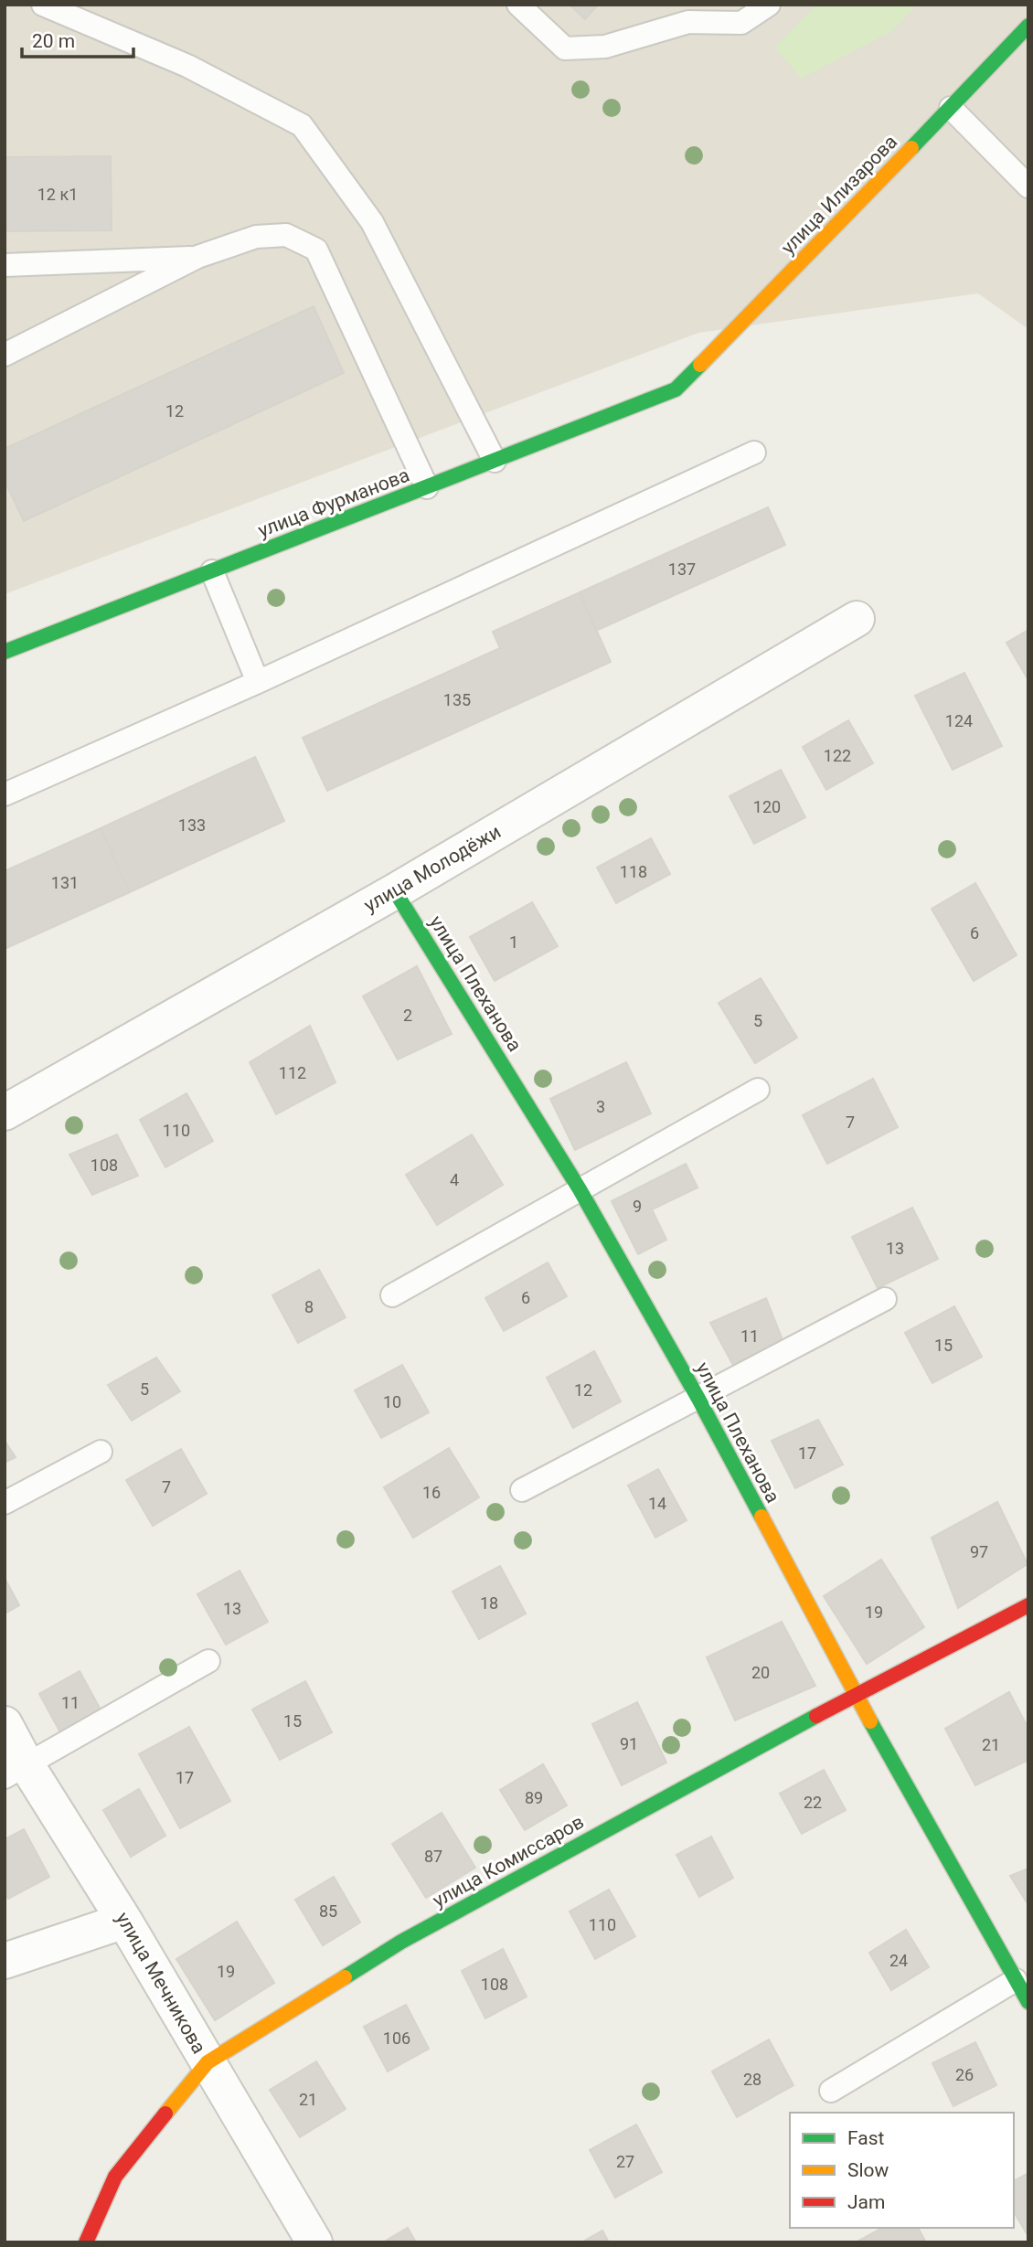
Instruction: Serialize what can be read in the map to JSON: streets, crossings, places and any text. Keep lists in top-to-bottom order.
{
  "streets": {
    "street": [
      "улица Илизарова",
      "улица Фурманова",
      "улица Молодёжи",
      "улица Плеханова",
      "улица Комиссаров",
      "улица Мечникова"
    ]
  },
  "crossings": [
    ["улица Илизарова", "улица Фурманова"],
    ["улица Молодёжи", "улица Плеханова"],
    ["улица Плеханова", "улица Комиссаров"],
    ["улица Комиссаров", "улица Мечникова"]
  ],
  "house_numbers": [
    "12 к1",
    "12",
    "137",
    "135",
    "124",
    "122",
    "120",
    "133",
    "118",
    "131",
    "6",
    "1",
    "2",
    "5",
    "112",
    "3",
    "7",
    "110",
    "108",
    "4",
    "9",
    "13",
    "6",
    "8",
    "11",
    "15",
    "5",
    "12",
    "10",
    "17",
    "7",
    "16",
    "14",
    "97",
    "18",
    "13",
    "19",
    "20",
    "11",
    "15",
    "91",
    "21",
    "17",
    "89",
    "22",
    "87",
    "85",
    "110",
    "24",
    "19",
    "108",
    "106",
    "26",
    "28",
    "21",
    "27"
  ],
  "legend": ["Fast", "Slow", "Jam"],
  "scale_bar": "20 m"
}
